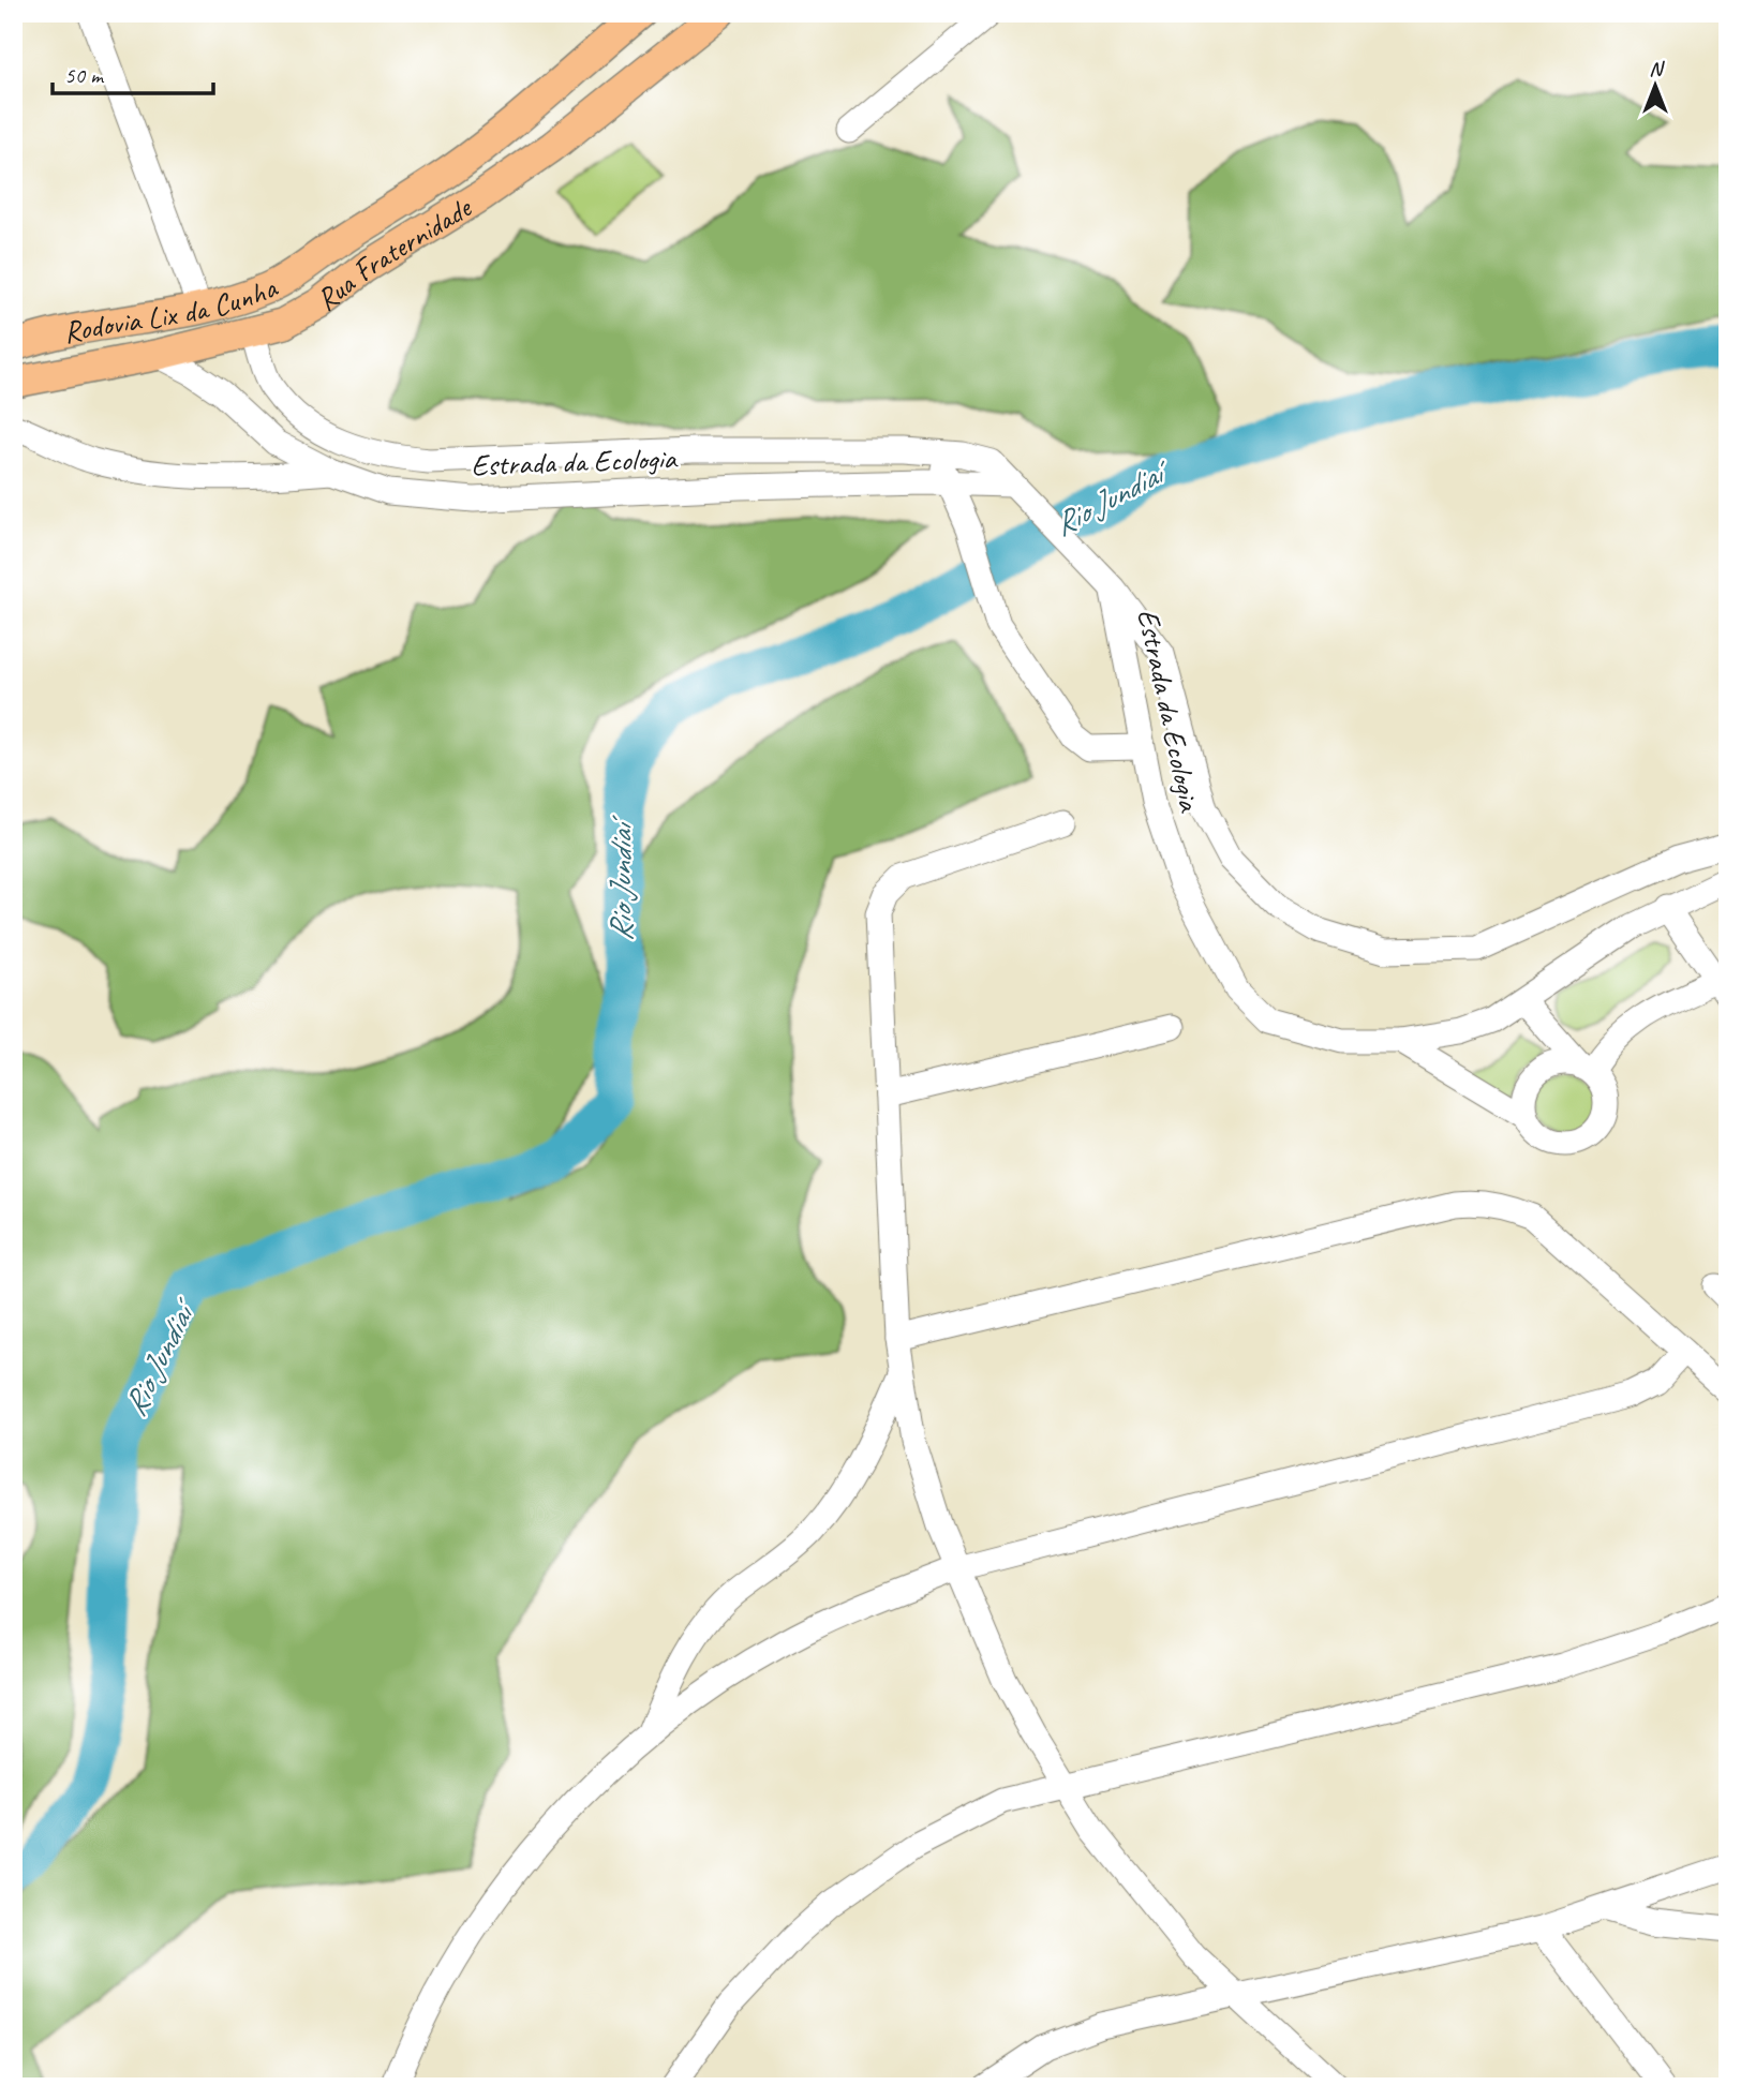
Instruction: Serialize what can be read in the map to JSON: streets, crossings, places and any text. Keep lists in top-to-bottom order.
{
  "streets": {
    "main road": ["Rua Fraternidade", "Rodovia Lix da Cunha"],
    "street": ["Estrada da Ecologia"]
  },
  "crossings": [
    ["Rua Fraternidade", "Estrada da Ecologia"]
  ],
  "water": ["Rio Jundiaí"],
  "scale_bar": "50 m",
  "north": "top"
}
